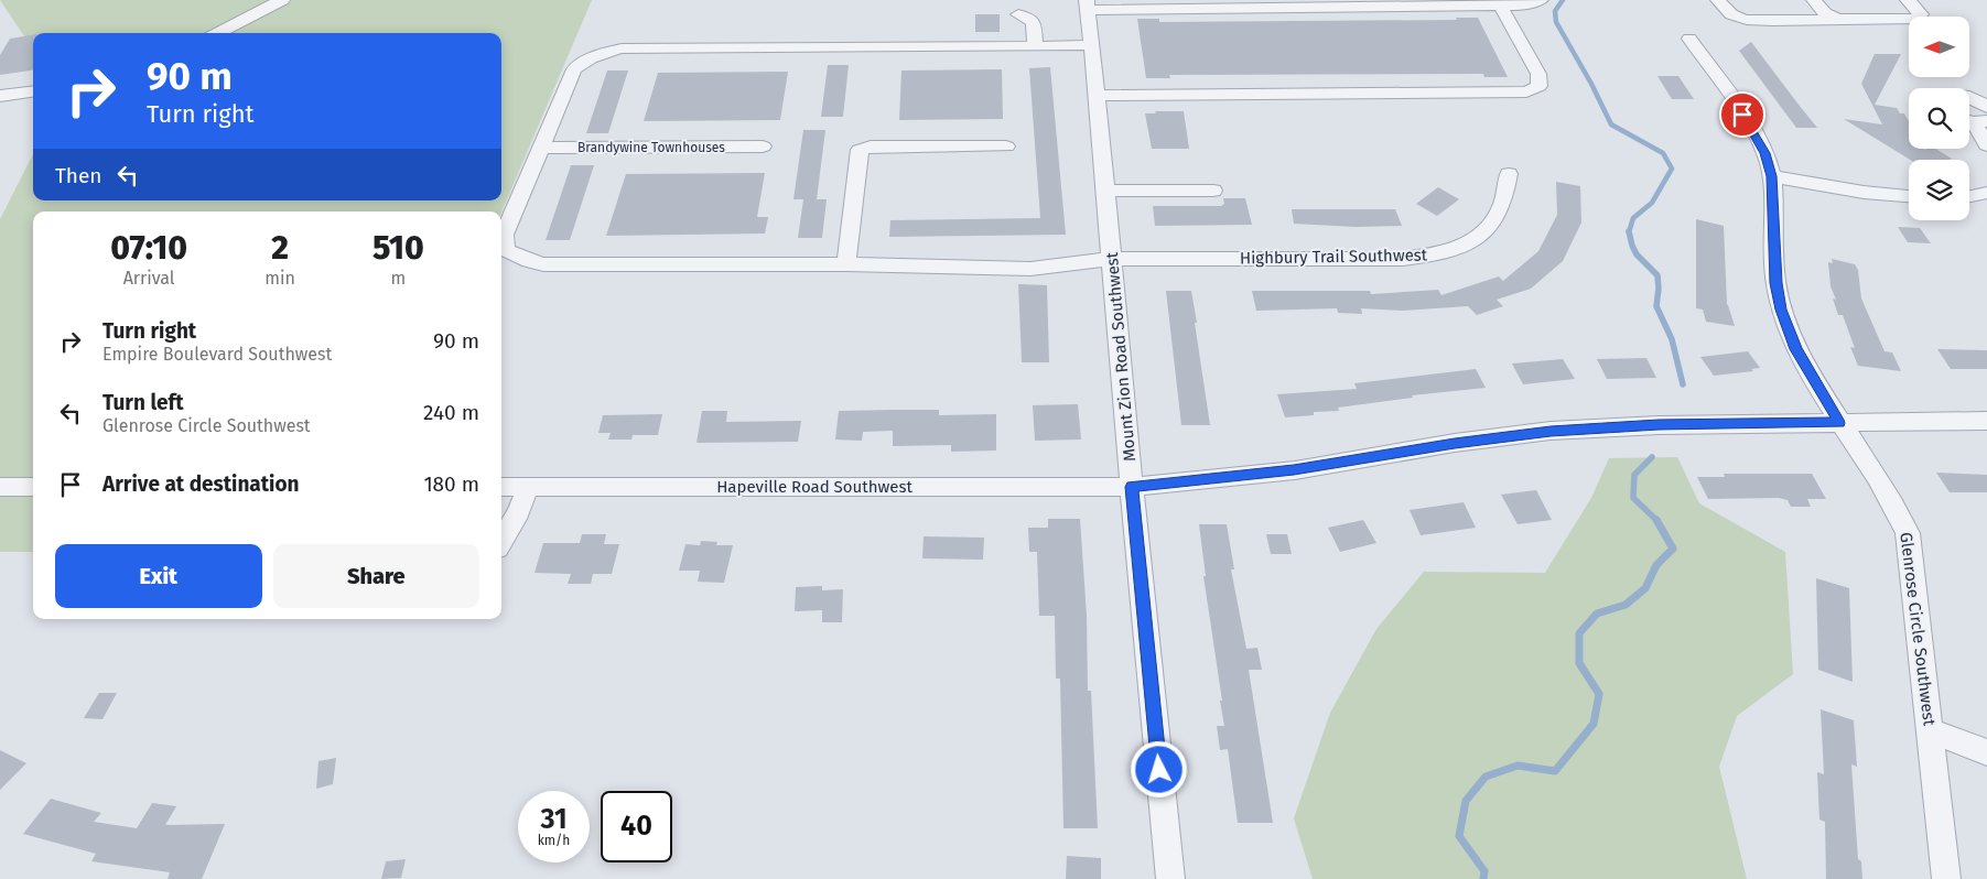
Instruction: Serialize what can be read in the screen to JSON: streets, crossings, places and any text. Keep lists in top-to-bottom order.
{
  "streets": {
    "street": [
      "Brandywine Townhouses",
      "Highbury Trail Southwest",
      "Mount Zion Road Southwest",
      "Hapeville Road Southwest",
      "Glenrose Circle Southwest"
    ]
  },
  "crossings": [
    ["Brandywine Townhouses", "Highbury Trail Southwest"],
    ["Highbury Trail Southwest", "Mount Zion Road Southwest"],
    ["Mount Zion Road Southwest", "Hapeville Road Southwest"],
    ["Hapeville Road Southwest", "Glenrose Circle Southwest"]
  ],
  "north": "left",
  "page": {
    "turn": ["90 m", "Turn right"],
    "then": "Then",
    "eta": [
      "07:10",
      "Arrival",
      "2",
      "min",
      "510",
      "m"
    ],
    "list": [
      {
        "name": "Turn right",
        "note": "Empire Boulevard Southwest",
        "value": "90 m"
      },
      {
        "name": "Turn left",
        "note": "Glenrose Circle Southwest",
        "value": "240 m"
      },
      {
        "name": "Arrive at destination",
        "value": "180 m"
      }
    ],
    "buttons": ["Exit", "Share"],
    "speed": "31 km/h",
    "limit": "40"
  }
}
